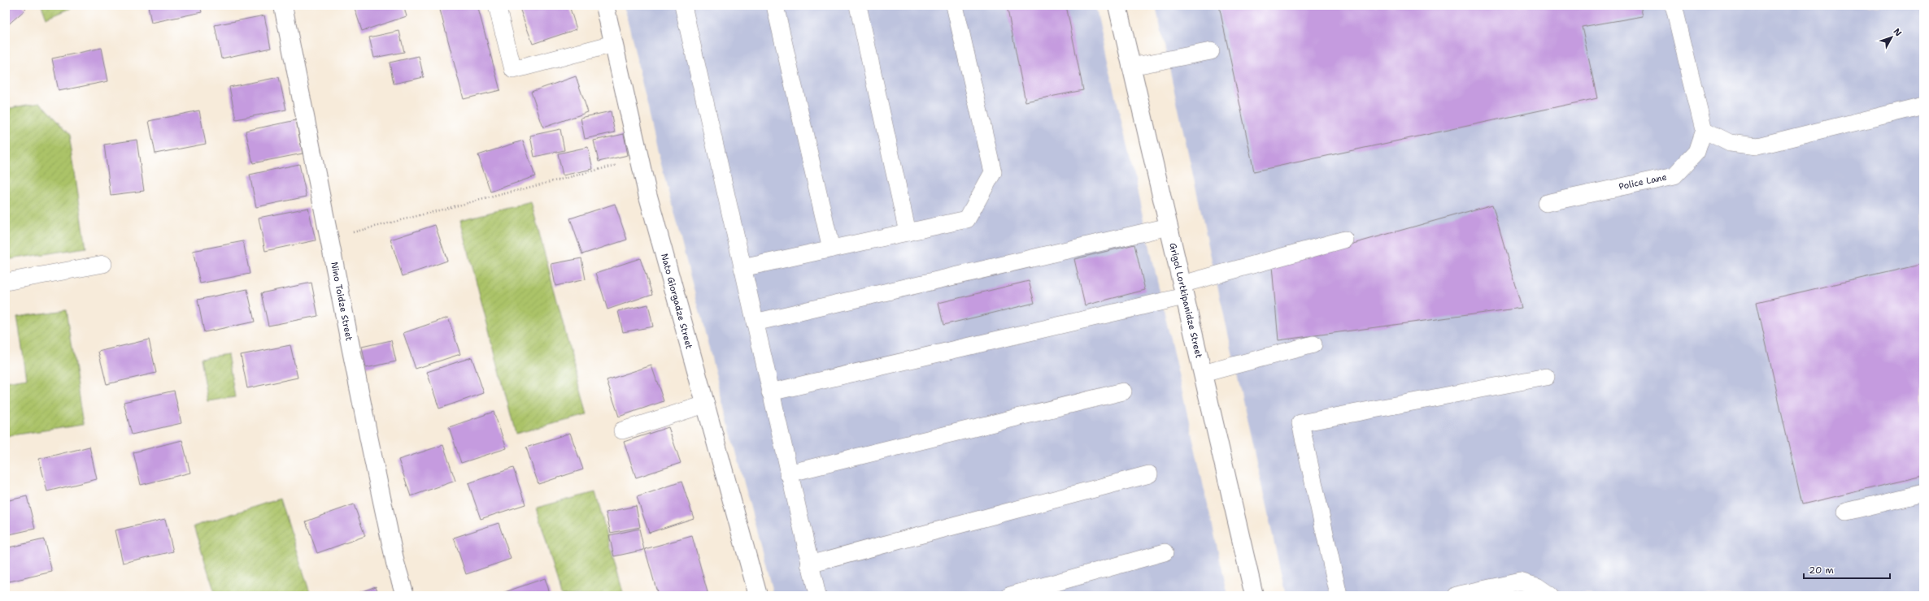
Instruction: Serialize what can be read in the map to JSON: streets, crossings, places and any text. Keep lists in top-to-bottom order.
{
  "streets": {
    "street": ["Grigol Lortkipanidze Street", "Nino Toidze Street", "Nato Giorgadze Street"],
    "lane": ["Police Lane"]
  },
  "scale_bar": "20 m",
  "north": "top right"
}
